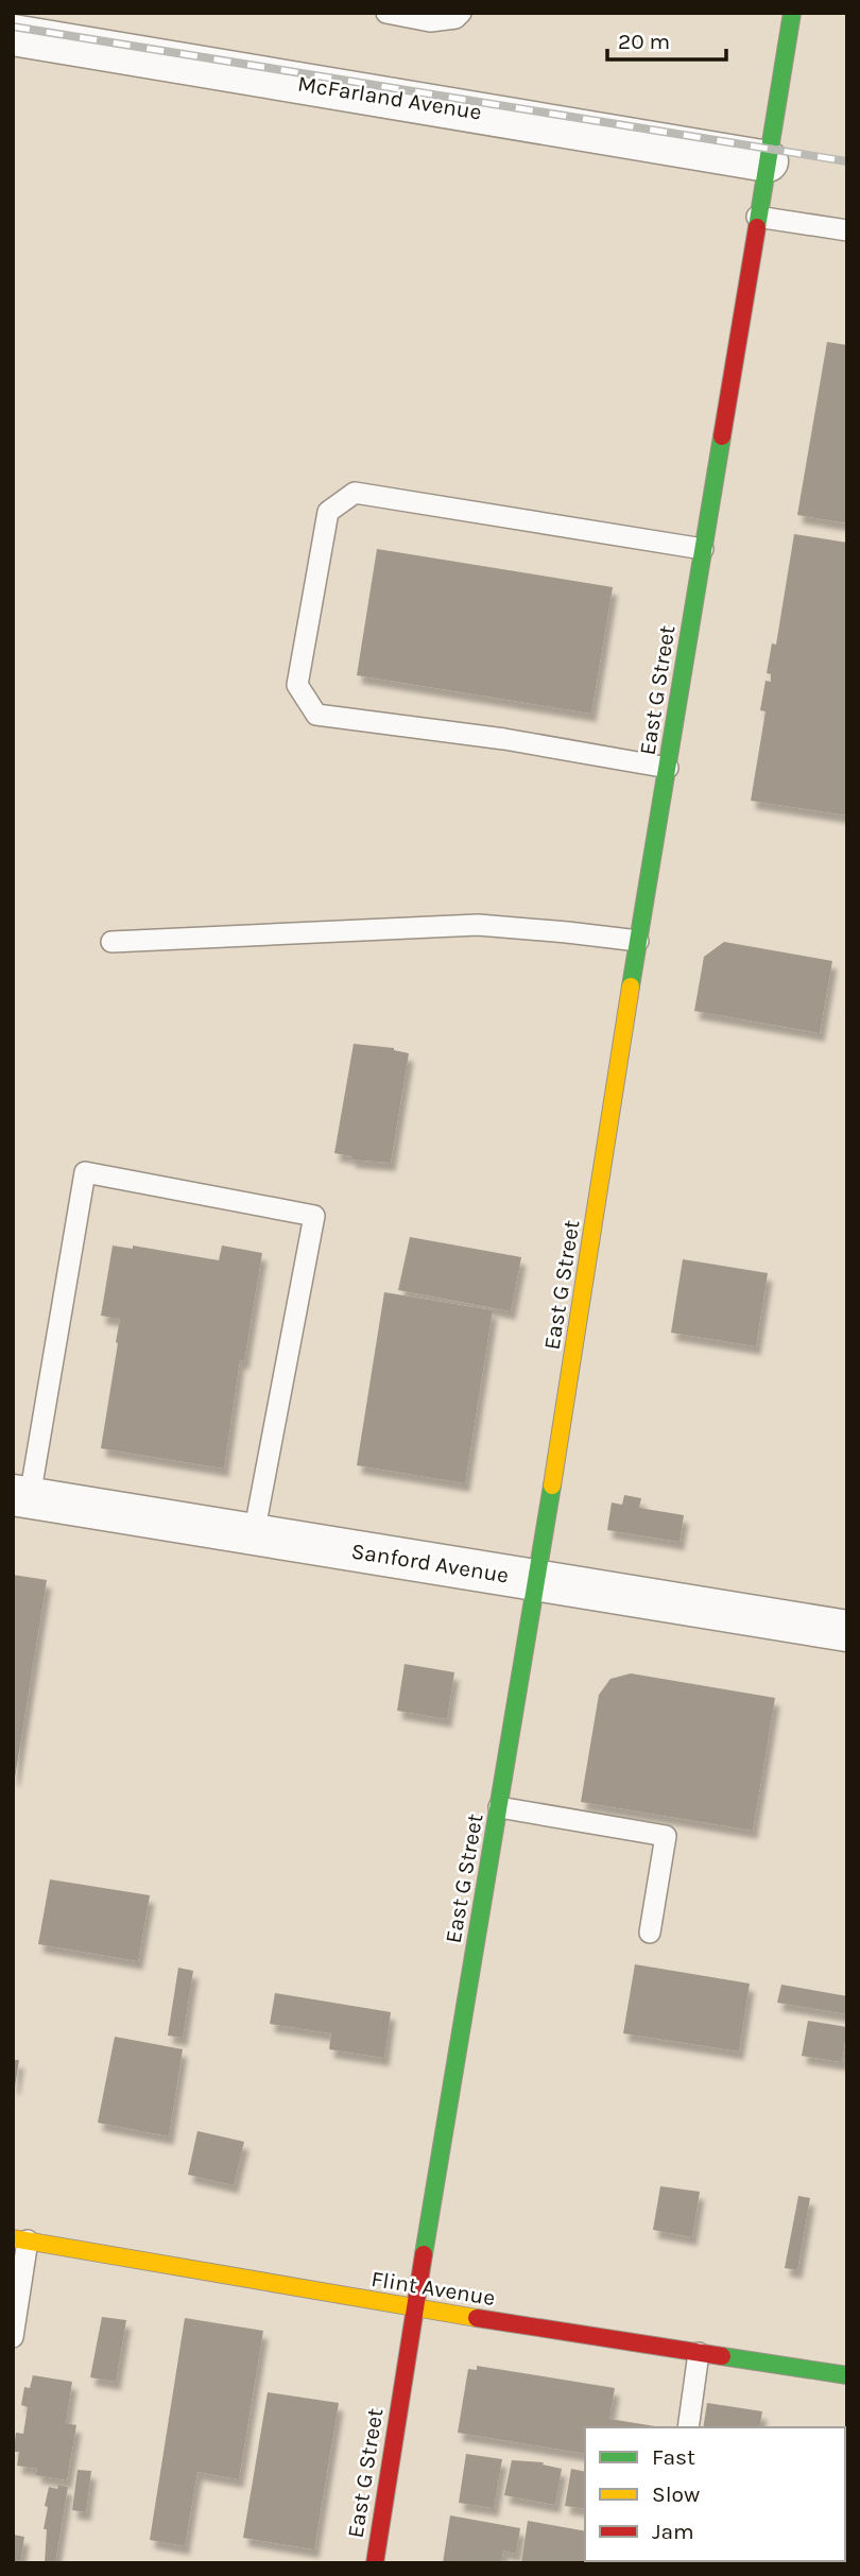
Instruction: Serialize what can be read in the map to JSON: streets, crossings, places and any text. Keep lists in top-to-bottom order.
{
  "streets": {
    "street": [
      "McFarland Avenue",
      "East G Street",
      "Sanford Avenue",
      "Flint Avenue"
    ]
  },
  "crossings": [
    ["McFarland Avenue", "East G Street"],
    ["East G Street", "Sanford Avenue"],
    ["East G Street", "Flint Avenue"]
  ],
  "legend": ["Fast", "Slow", "Jam"],
  "scale_bar": "20 m"
}
